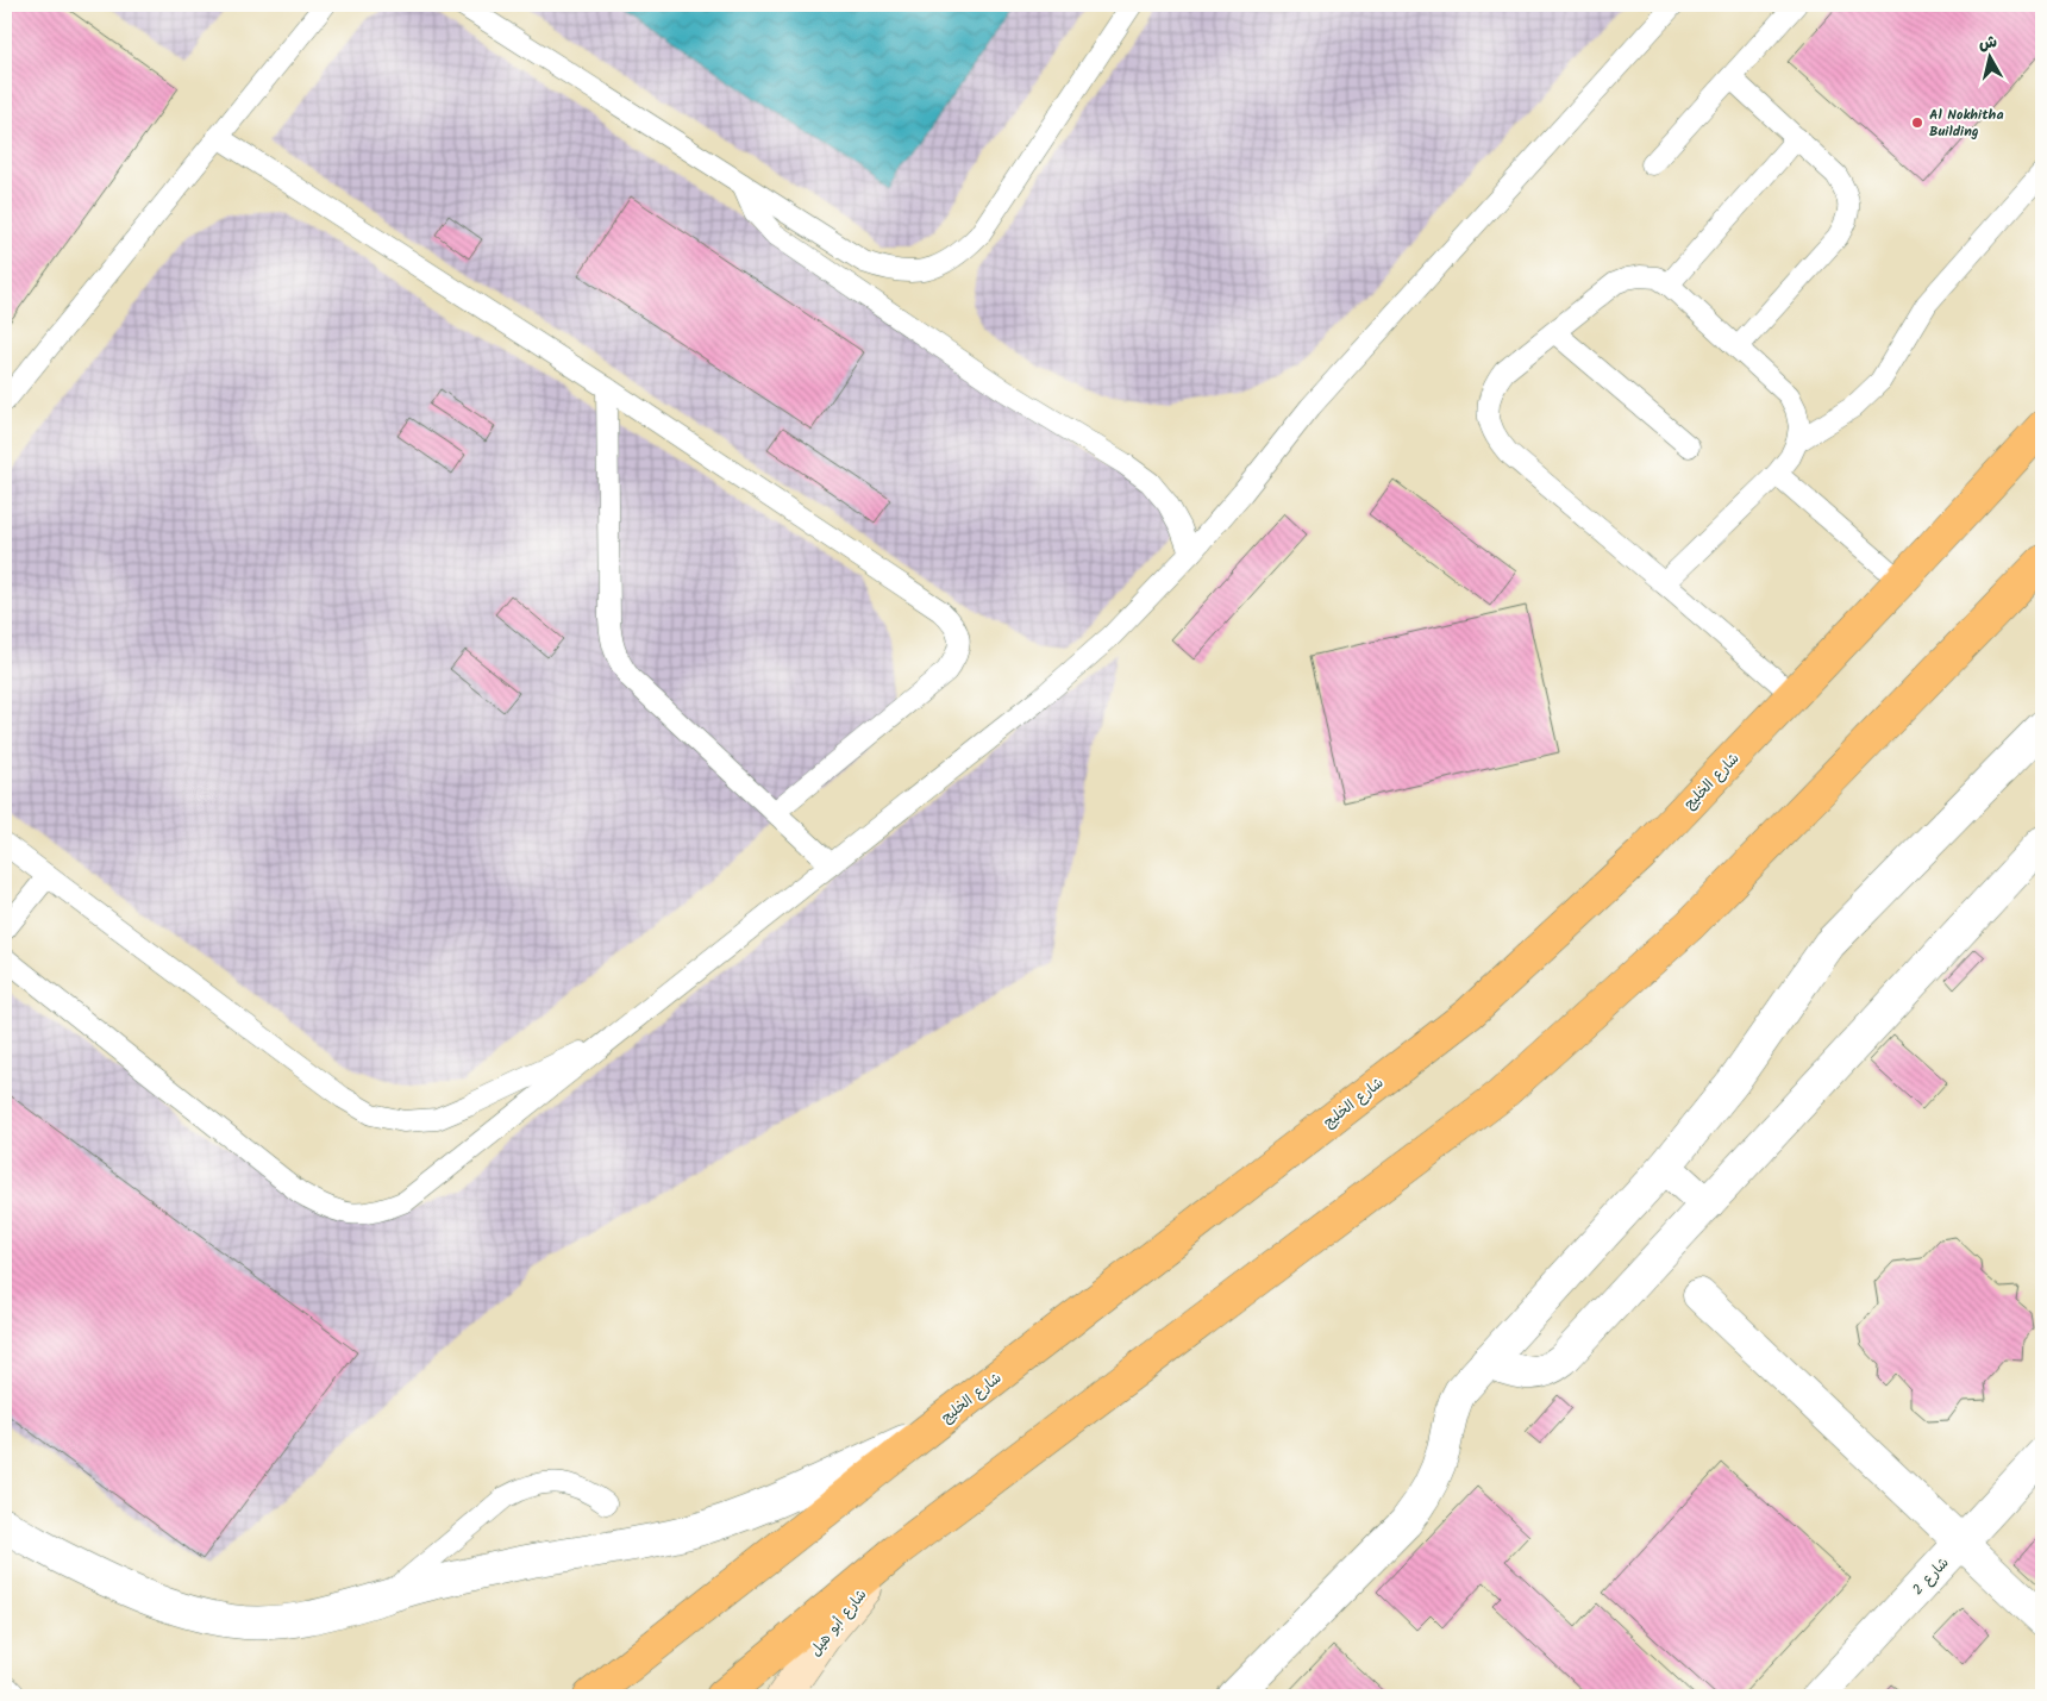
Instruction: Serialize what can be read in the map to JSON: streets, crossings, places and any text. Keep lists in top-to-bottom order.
{
  "streets": {
    "main road": ["شارع الخليج", "شارع أبو هيل"],
    "street": ["شارع 2"]
  },
  "places": ["Al Nokhitha Building"],
  "north": "top"
}
